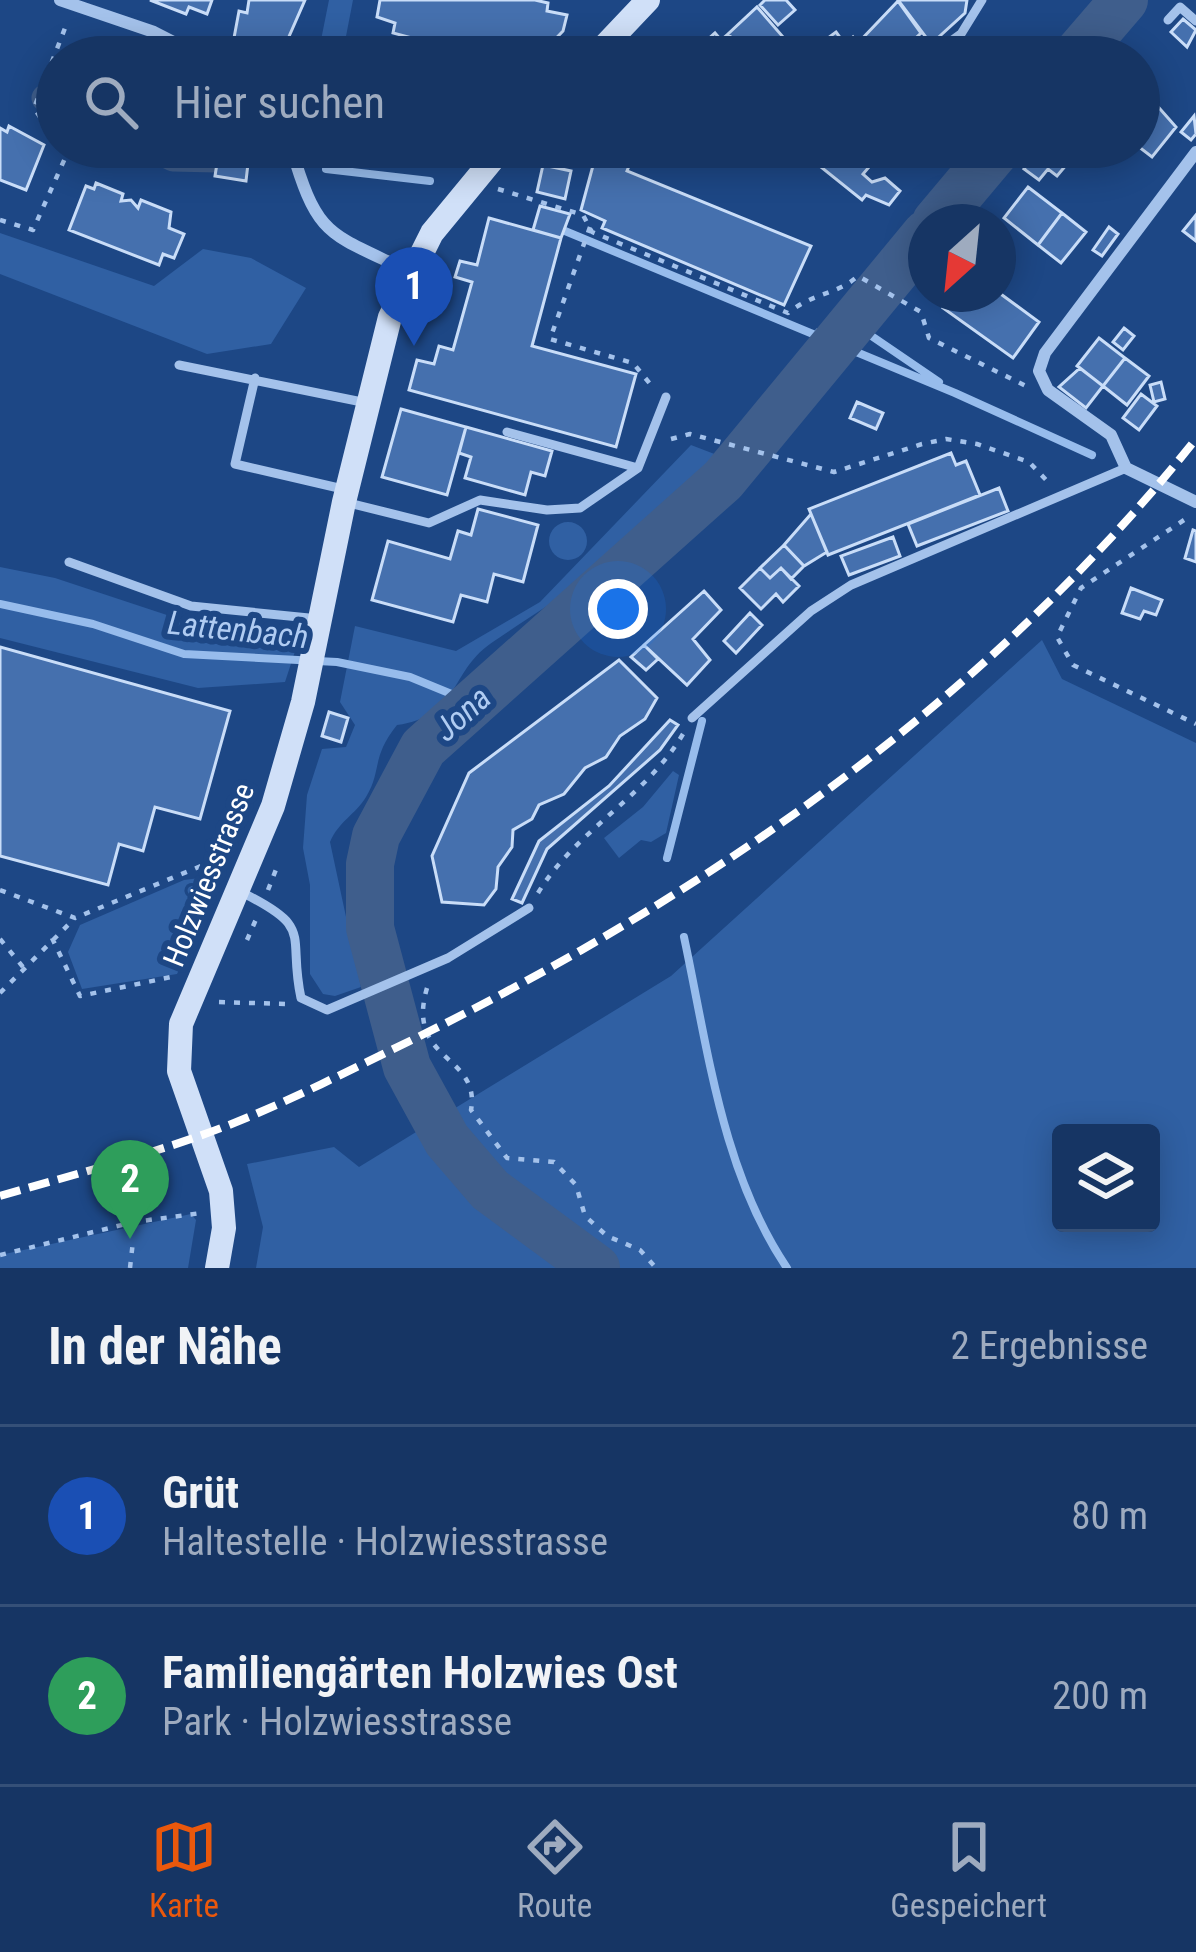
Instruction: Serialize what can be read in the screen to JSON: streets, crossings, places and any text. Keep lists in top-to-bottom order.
{
  "streets": {
    "street": ["Holzwiesstrasse"]
  },
  "water": ["Lattenbach", "Jona"],
  "north": "bottom left",
  "page": {
    "search": "Hier suchen",
    "pins": ["1", "2"],
    "heading": ["In der Nähe", "2 Ergebnisse"],
    "list": [
      {
        "mark": "1",
        "name": "Grüt",
        "note": "Haltestelle · Holzwiesstrasse",
        "value": "80 m"
      },
      {
        "mark": "2",
        "name": "Familiengärten Holzwies Ost",
        "note": "Park · Holzwiesstrasse",
        "value": "200 m"
      }
    ],
    "nav": ["Karte", "Route", "Gespeichert"]
  }
}
